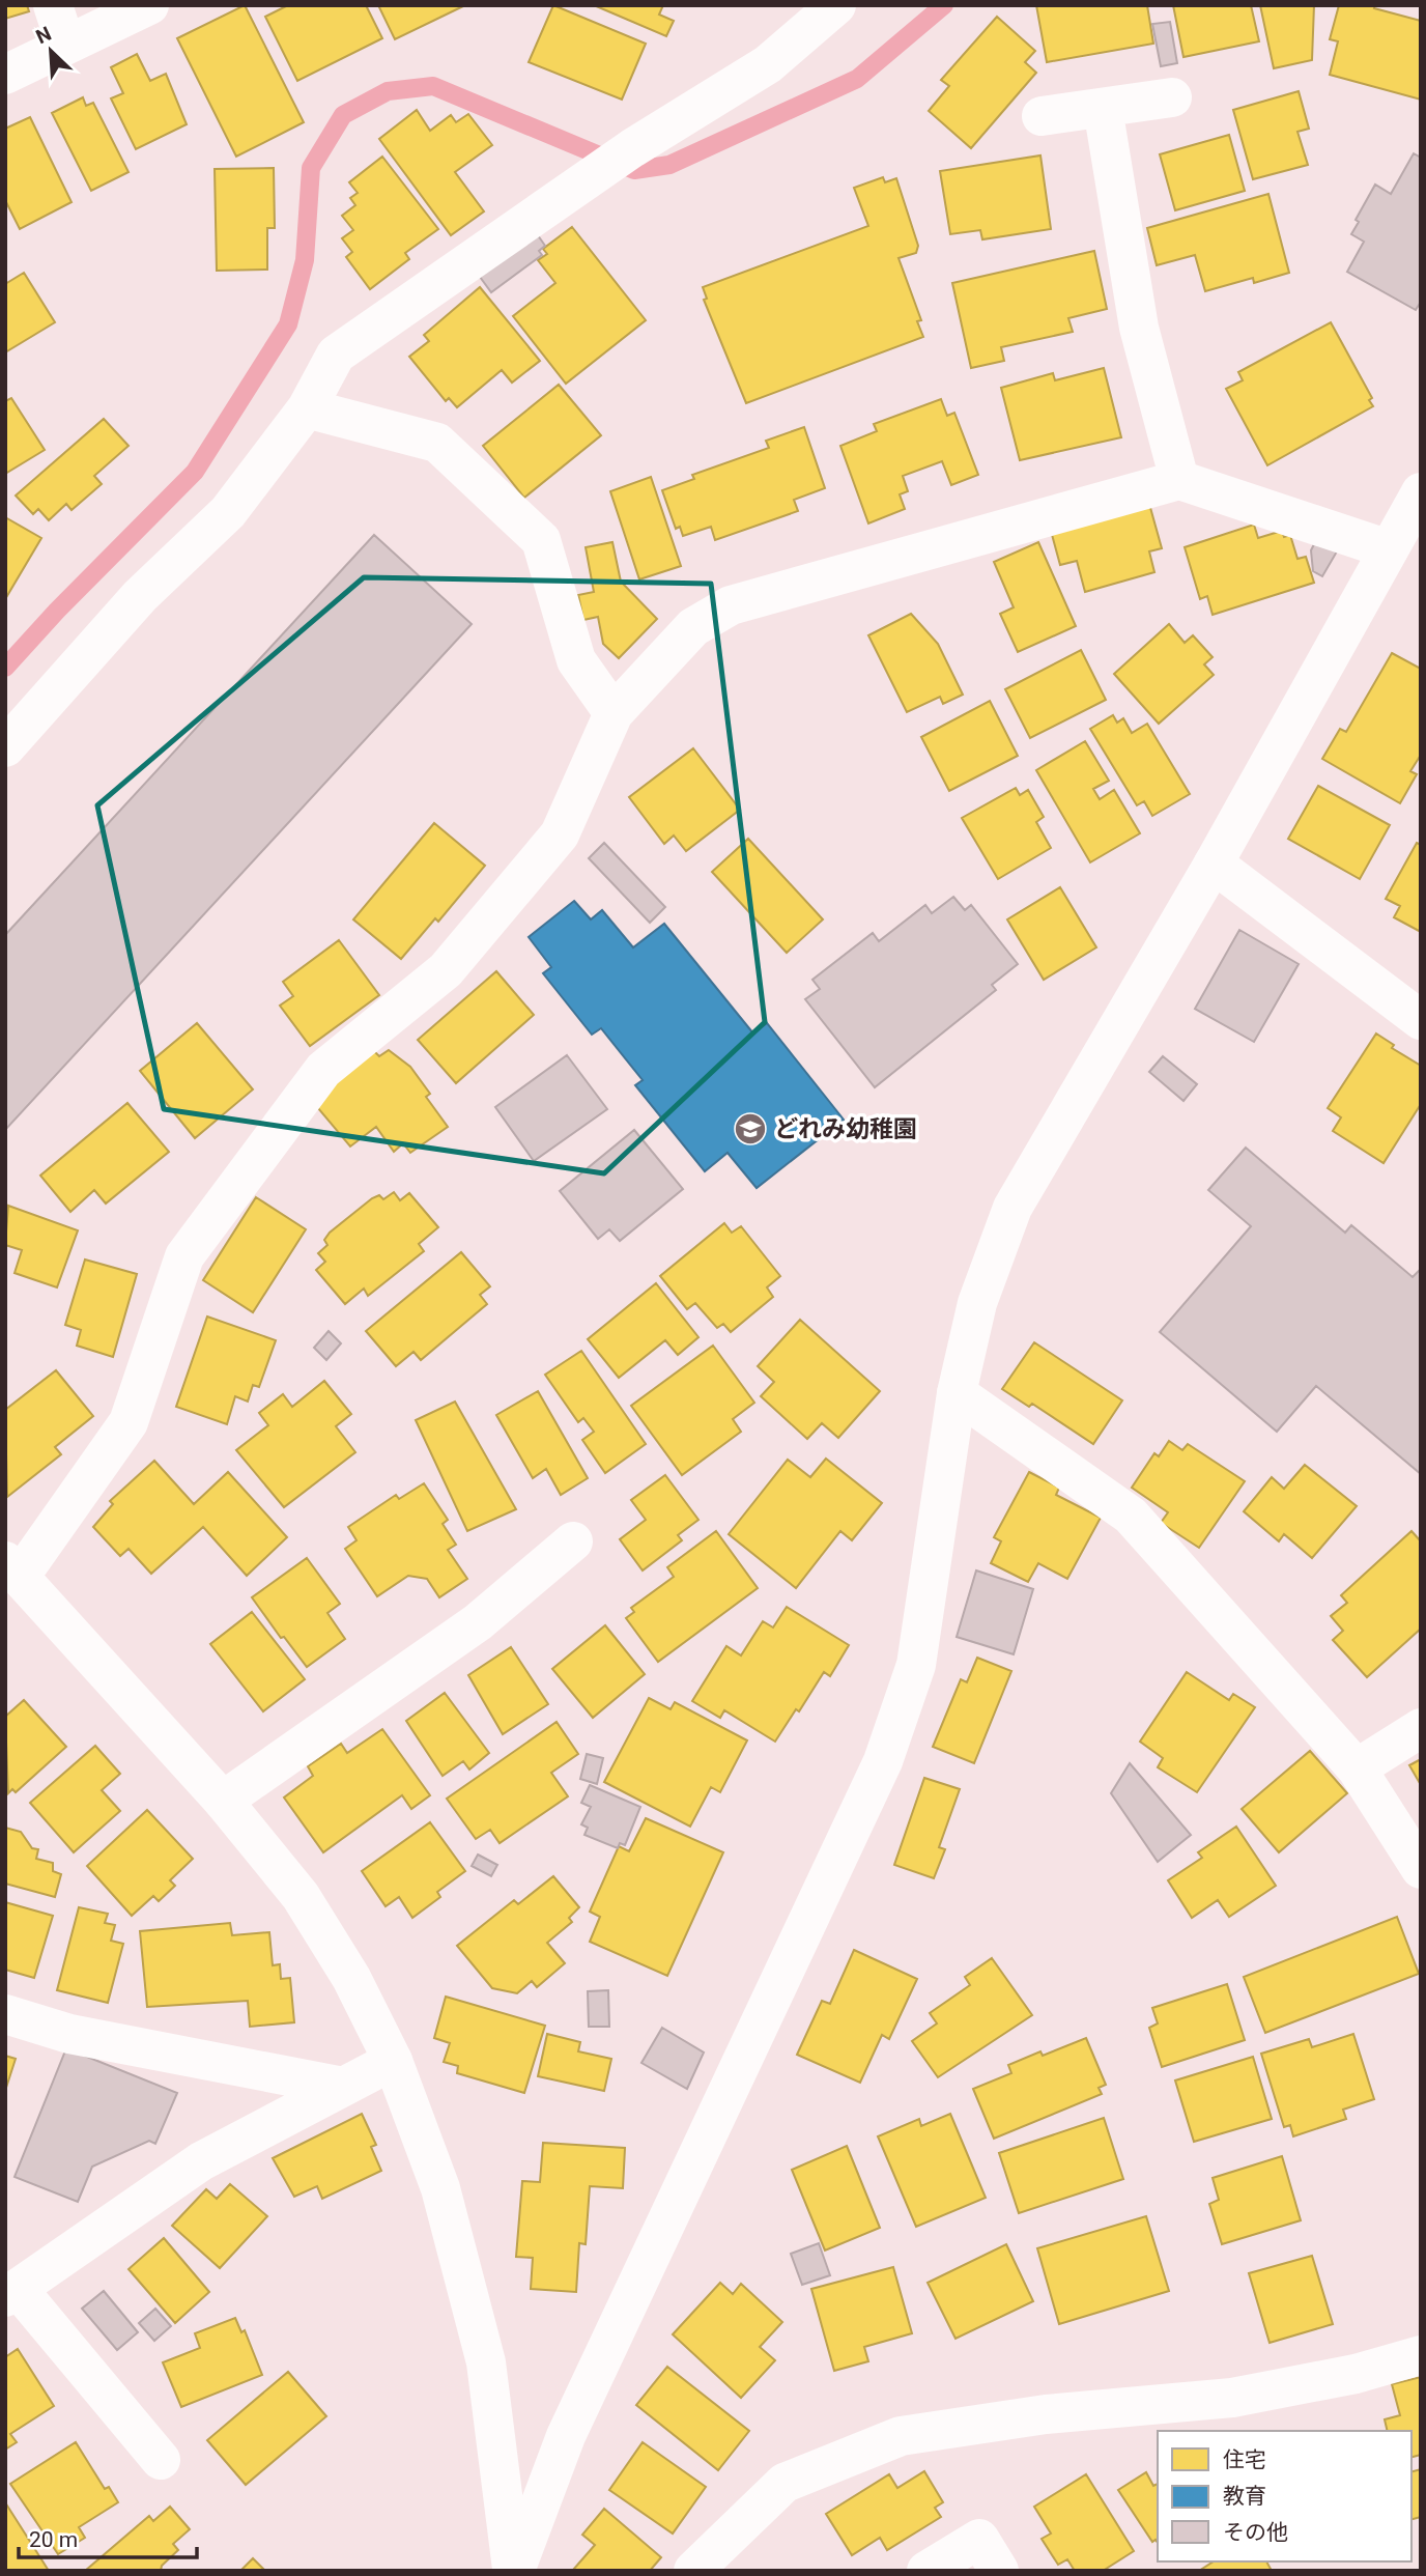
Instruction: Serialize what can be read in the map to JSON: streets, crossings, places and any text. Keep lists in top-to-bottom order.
{
  "places": {
    "school or university": ["どれみ幼稚園"]
  },
  "legend": ["住宅", "教育", "その他"],
  "scale_bar": "20 m",
  "north": "top left"
}
